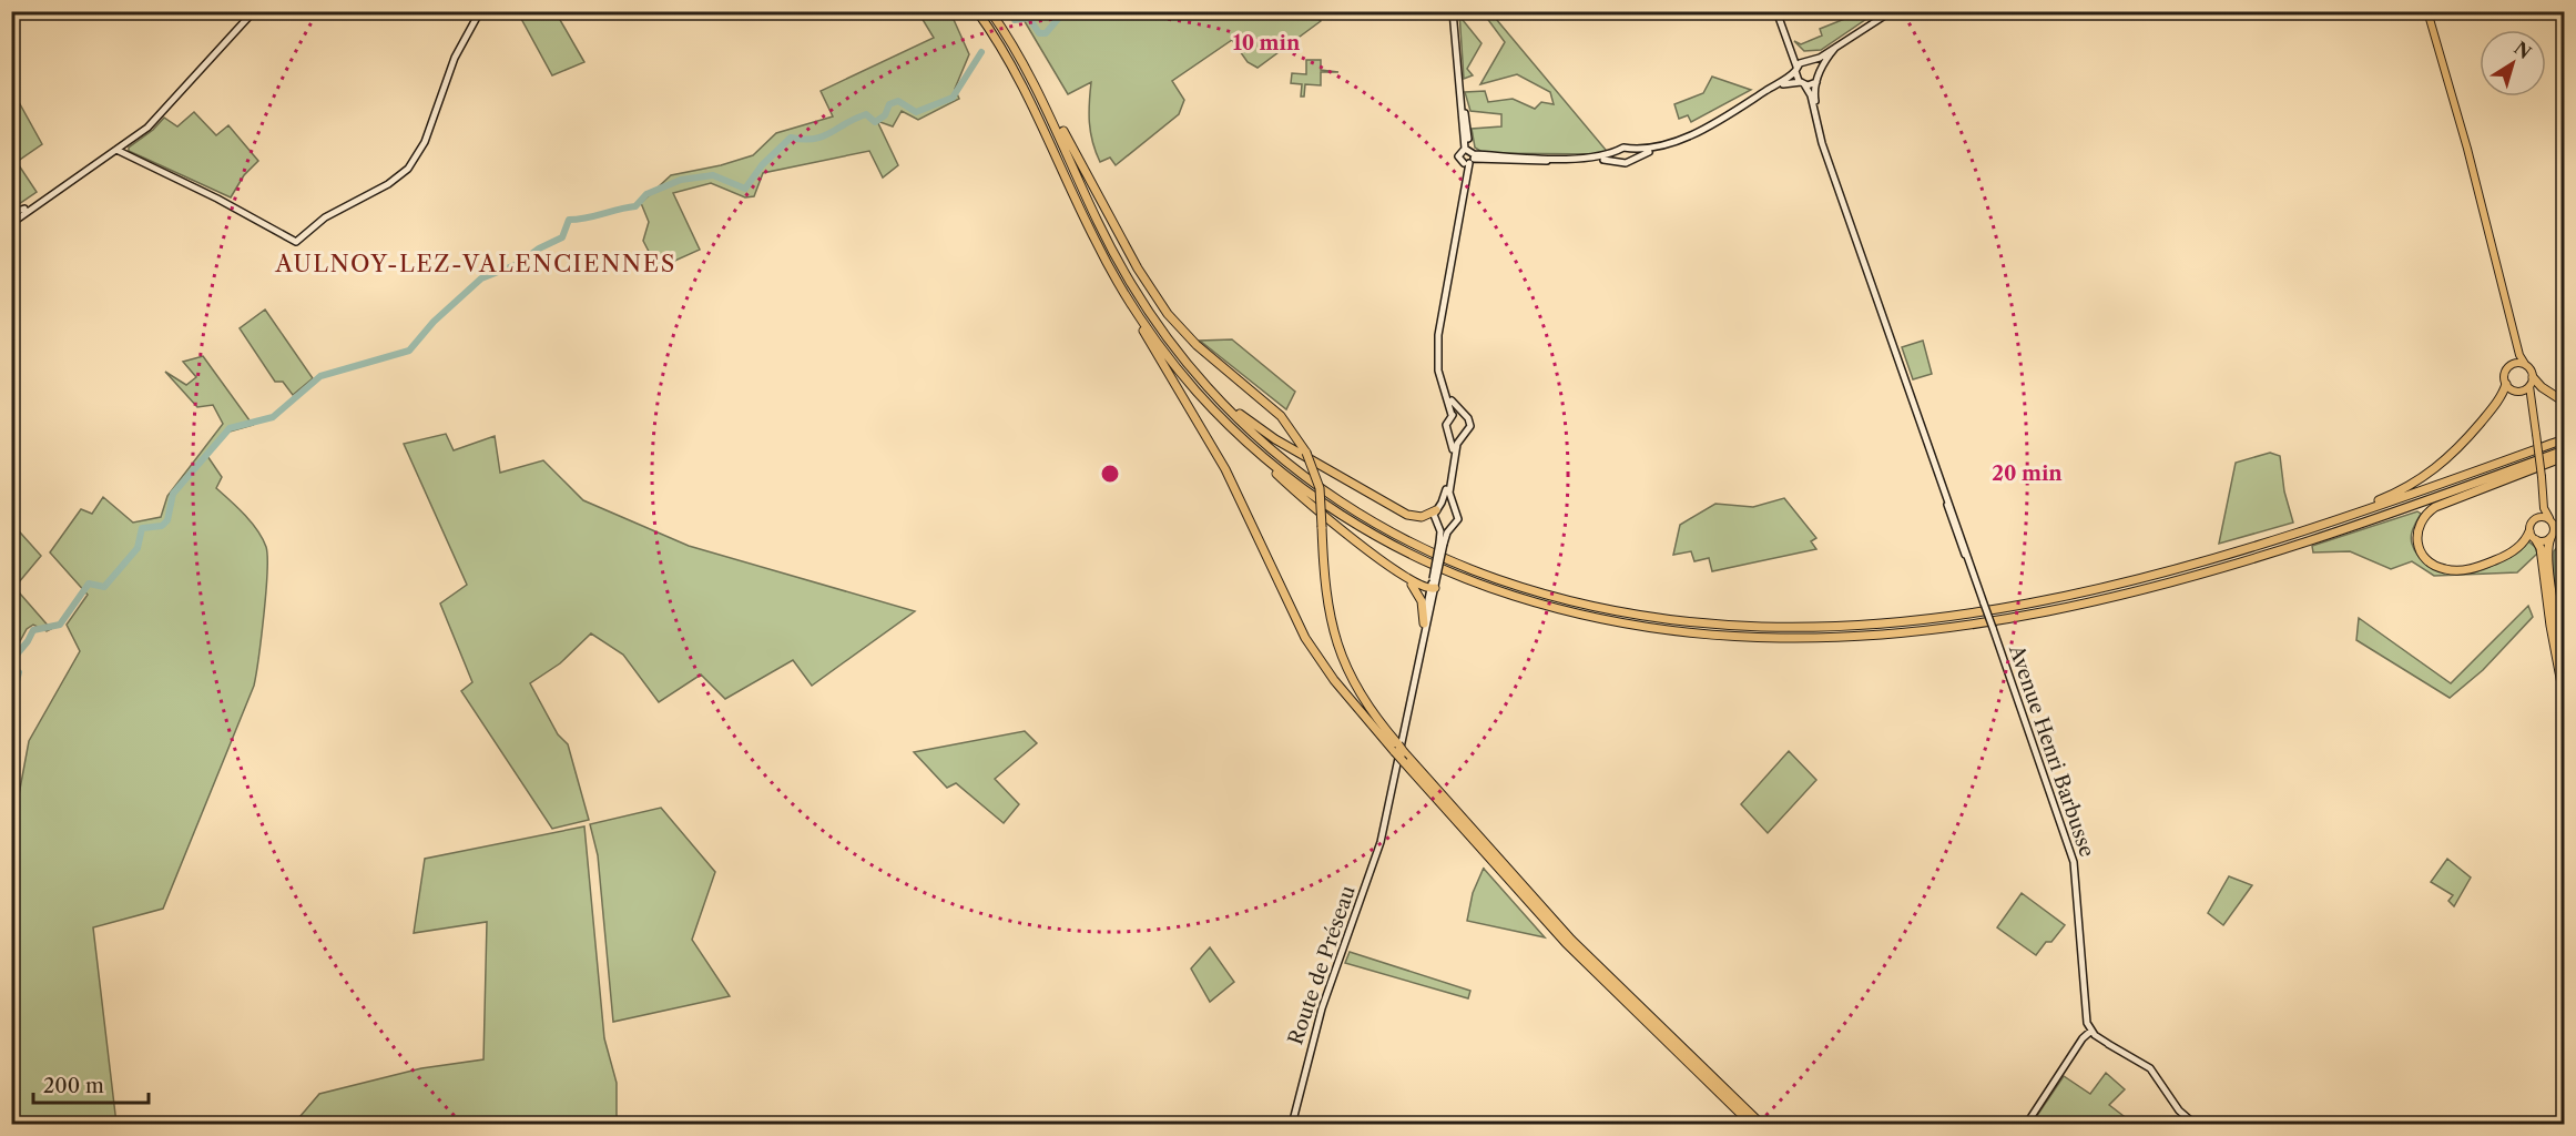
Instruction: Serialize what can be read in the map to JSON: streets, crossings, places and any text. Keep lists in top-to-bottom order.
{
  "streets": {
    "main road": ["Avenue Henri Barbusse", "Route de Préseau"]
  },
  "districts": ["AULNOY-LEZ-VALENCIENNES"],
  "scale_bar": "200 m",
  "north": "top right",
  "rings": ["10 min", "20 min"]
}
